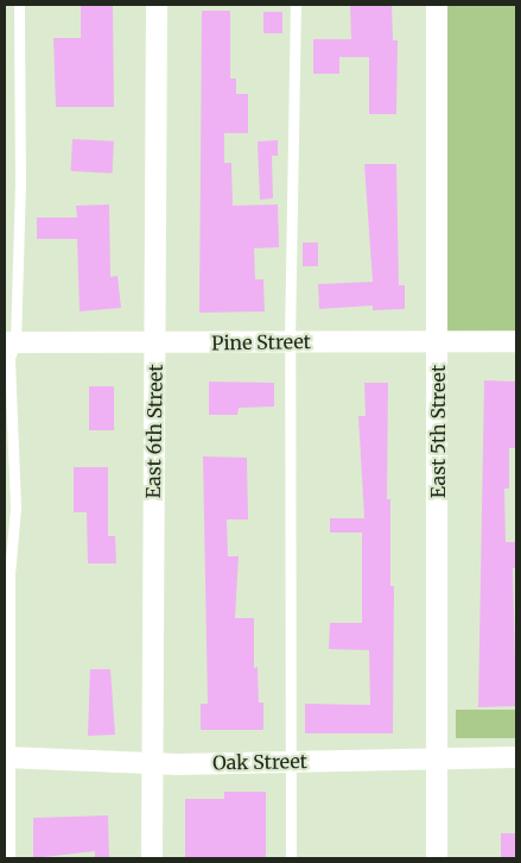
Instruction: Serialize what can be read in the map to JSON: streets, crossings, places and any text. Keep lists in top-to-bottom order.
{
  "streets": {
    "street": [
      "Pine Street",
      "East 6th Street",
      "East 5th Street",
      "Oak Street"
    ]
  },
  "crossings": [
    ["Pine Street", "East 6th Street"],
    ["Pine Street", "East 5th Street"],
    ["East 6th Street", "Oak Street"],
    ["East 5th Street", "Oak Street"]
  ]
}
